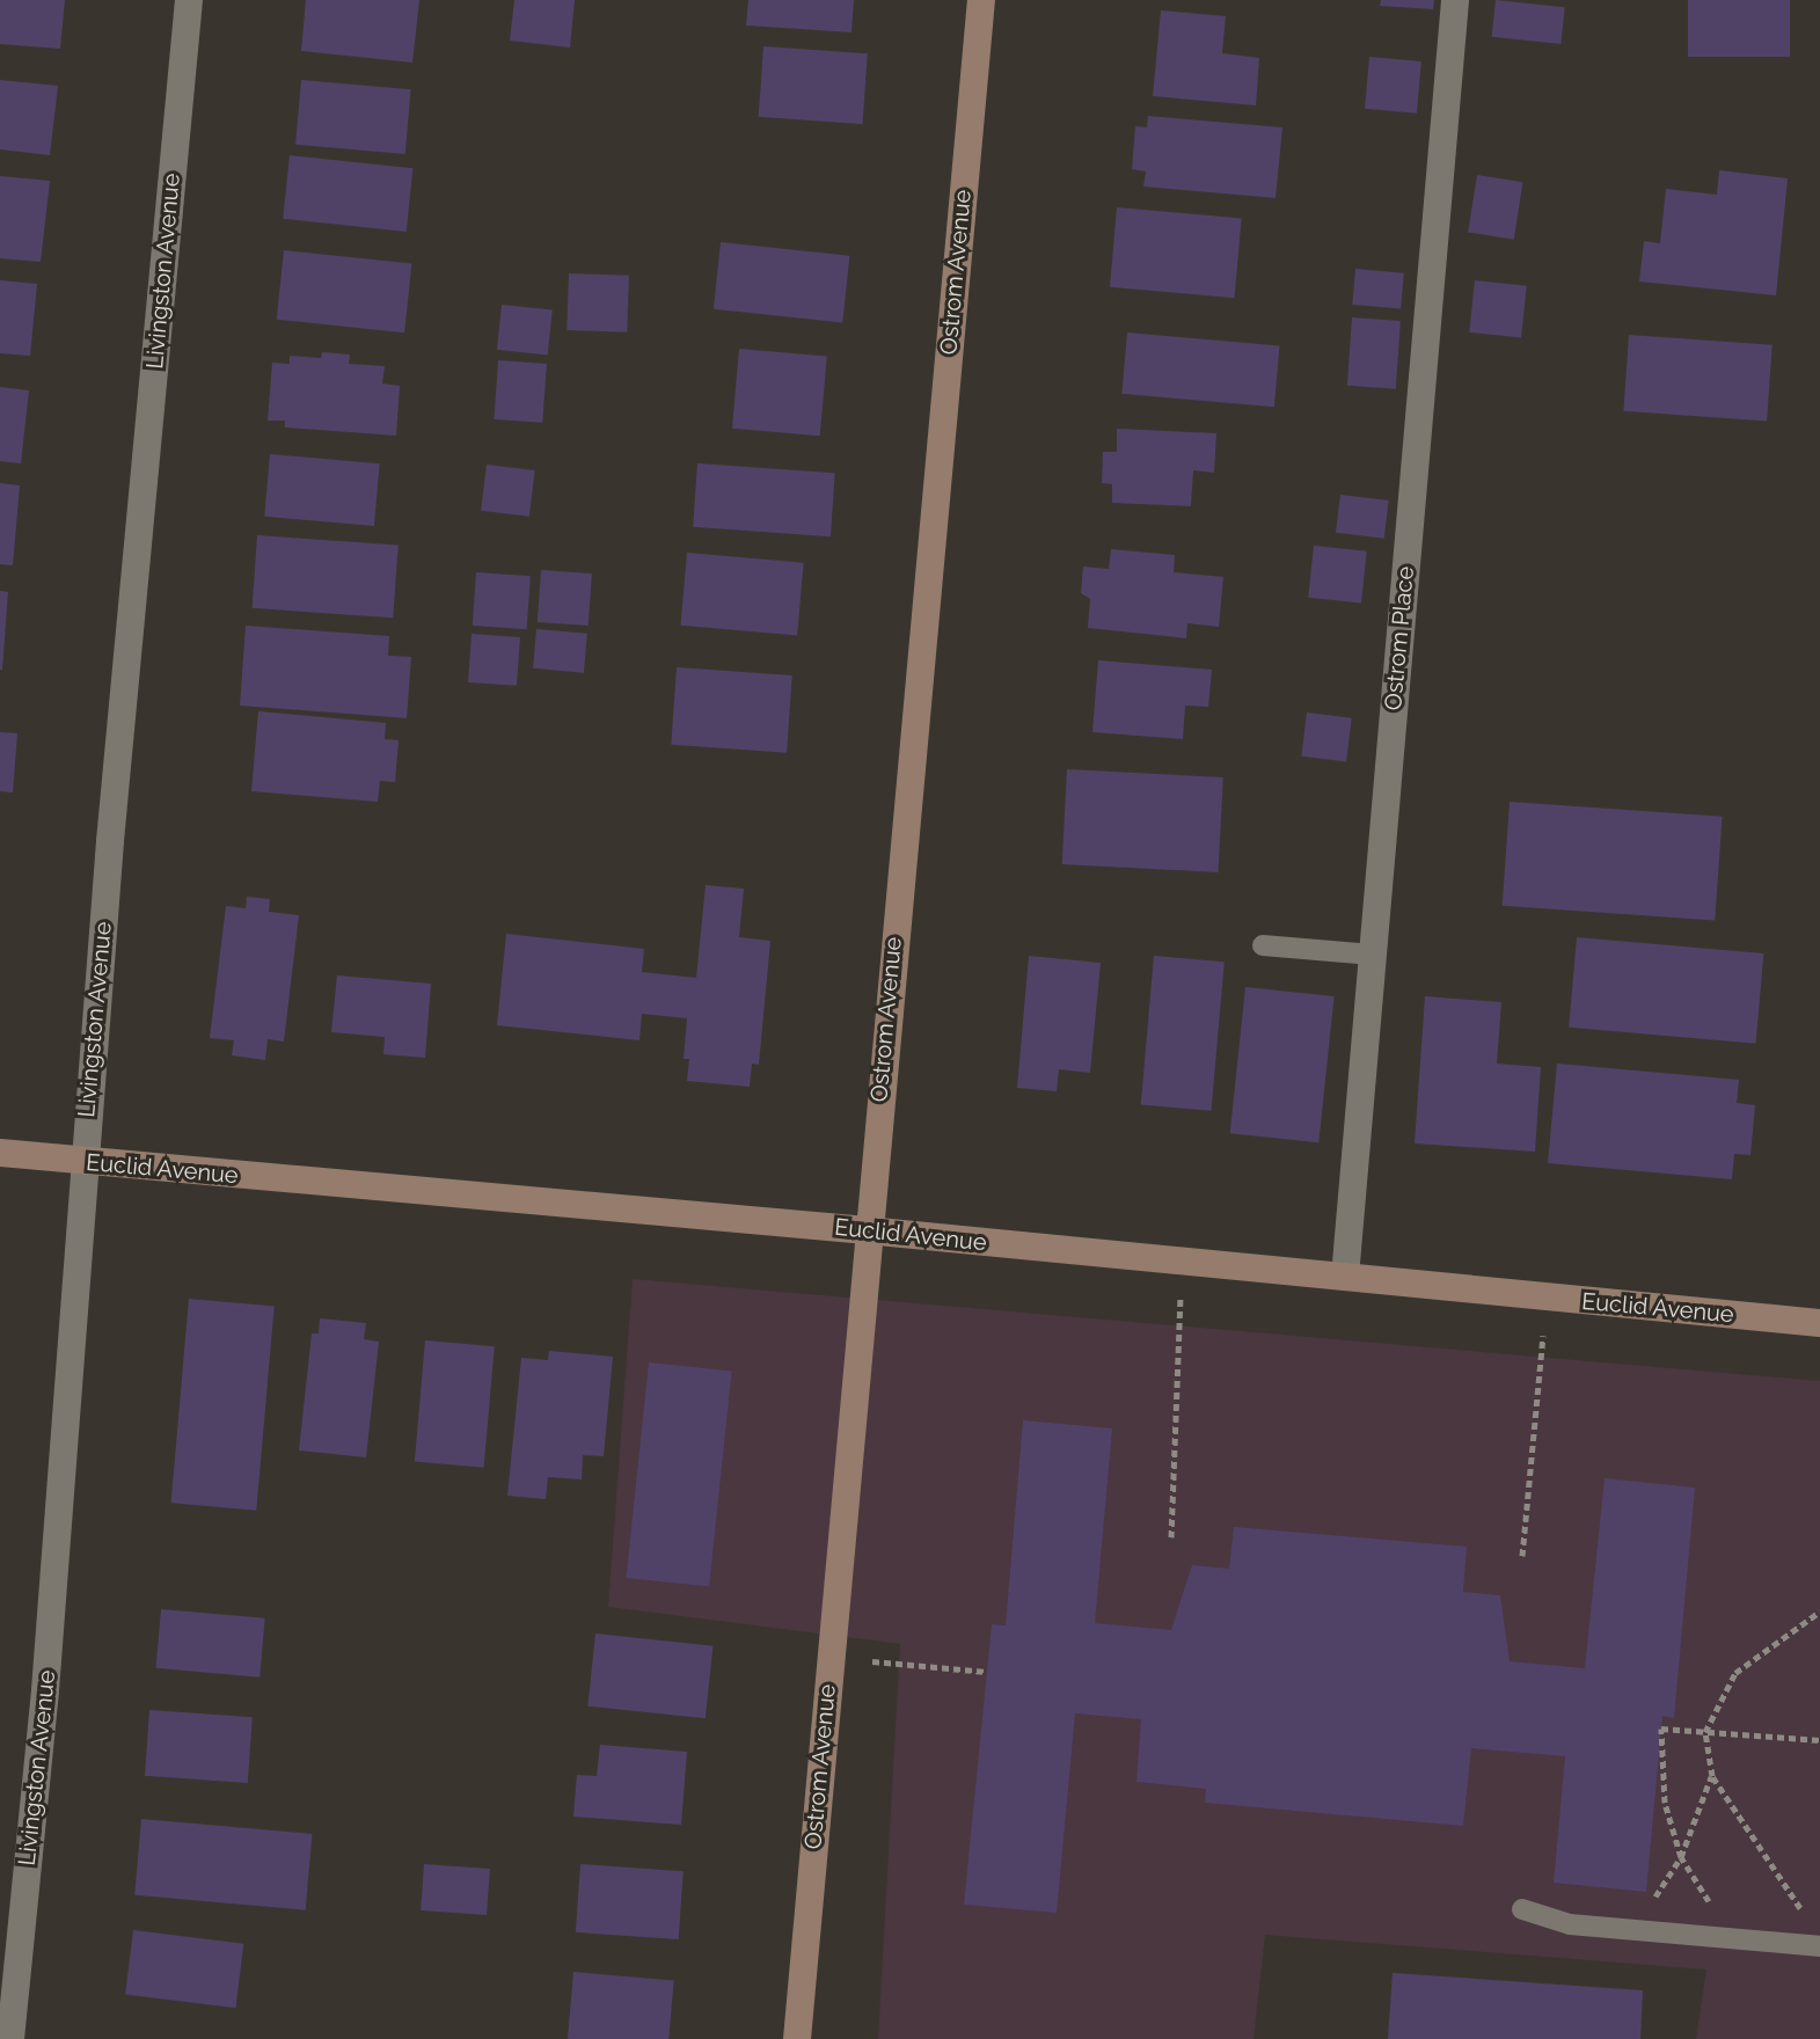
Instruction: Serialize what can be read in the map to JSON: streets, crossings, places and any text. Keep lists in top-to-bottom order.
{
  "streets": {
    "street": [
      "Livingston Avenue",
      "Ostrom Avenue",
      "Ostrom Place",
      "Euclid Avenue"
    ]
  },
  "crossings": [
    ["Livingston Avenue", "Euclid Avenue"],
    ["Ostrom Avenue", "Euclid Avenue"],
    ["Ostrom Place", "Euclid Avenue"]
  ]
}
